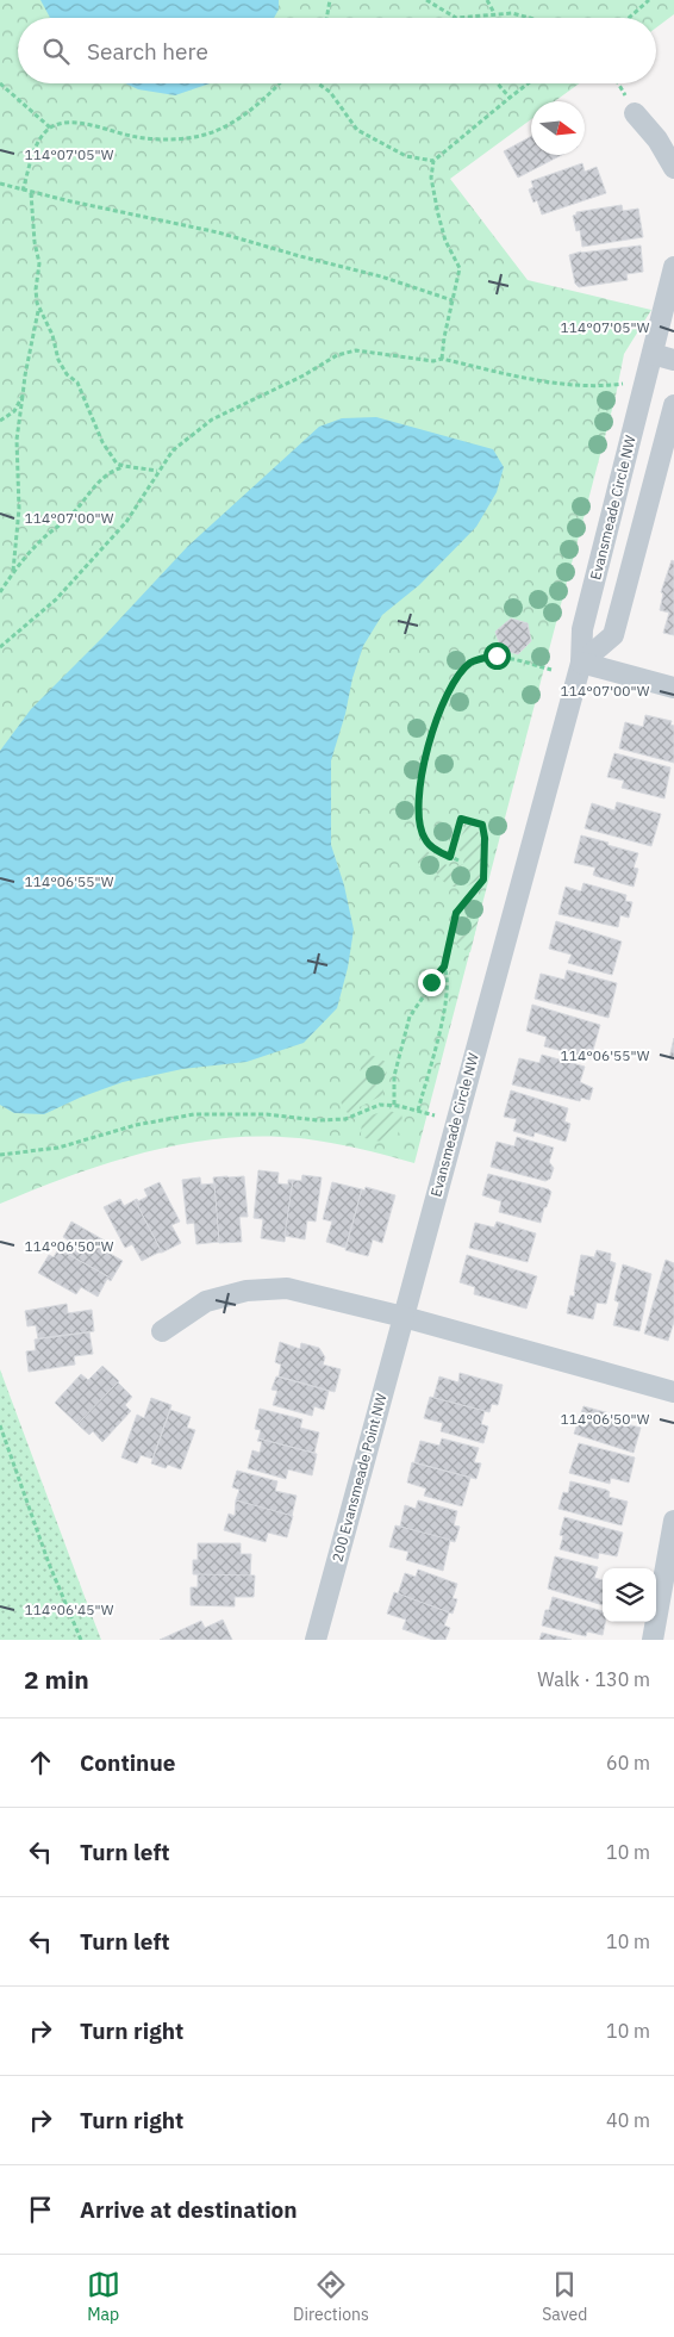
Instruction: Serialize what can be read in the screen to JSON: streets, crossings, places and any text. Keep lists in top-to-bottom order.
{
  "streets": {
    "street": ["Evansmeade Circle NW", "200 Evansmeade Point NW"]
  },
  "crossings": [
    ["Evansmeade Circle NW", "200 Evansmeade Point NW"]
  ],
  "north": "right",
  "page": {
    "search": "Search here",
    "heading": ["2 min", "Walk · 130 m"],
    "list": [
      ["Continue", "60 m"],
      ["Turn left", "10 m"],
      ["Turn left", "10 m"],
      ["Turn right", "10 m"],
      ["Turn right", "40 m"],
      "Arrive at destination"
    ],
    "nav": ["Map", "Directions", "Saved"]
  },
  "coordinates": [
    "114°07'05\"W",
    "114°07'00\"W",
    "114°06'55\"W",
    "114°06'50\"W",
    "114°06'45\"W"
  ]
}
